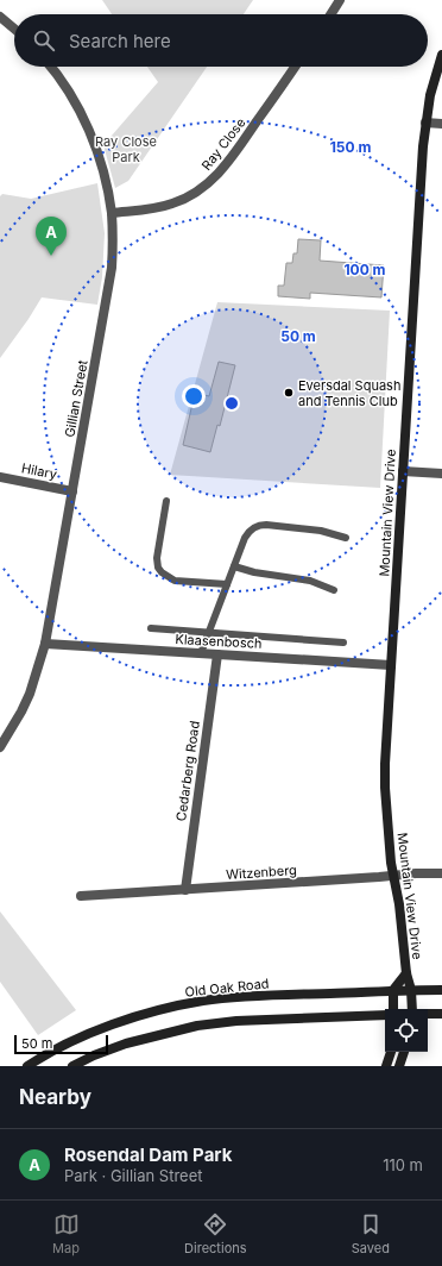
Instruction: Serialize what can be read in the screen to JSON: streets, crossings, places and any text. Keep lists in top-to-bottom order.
{
  "streets": {
    "street": [
      "Ray Close",
      "Gillian Street",
      "Hilary",
      "Mountain View Drive",
      "Klaasenbosch",
      "Cedarberg Road",
      "Witzenberg",
      "Old Oak Road"
    ]
  },
  "crossings": [
    ["Ray Close", "Gillian Street"],
    ["Gillian Street", "Hilary"],
    ["Gillian Street", "Klaasenbosch"],
    ["Mountain View Drive", "Klaasenbosch"],
    ["Mountain View Drive", "Witzenberg"],
    ["Mountain View Drive", "Old Oak Road"],
    ["Klaasenbosch", "Cedarberg Road"],
    ["Cedarberg Road", "Witzenberg"]
  ],
  "parks": ["Ray Close Park"],
  "places": ["Eversdal Squash and Tennis Club"],
  "scale_bar": "50 m",
  "page": {
    "search": "Search here",
    "pins": "A",
    "scale": "50 m",
    "heading": "Nearby",
    "list": [
      {
        "mark": "A",
        "name": "Rosendal Dam Park",
        "note": "Park · Gillian Street",
        "value": "110 m"
      }
    ],
    "nav": ["Map", "Directions", "Saved"]
  },
  "rings": ["150 m", "100 m", "50 m"]
}
